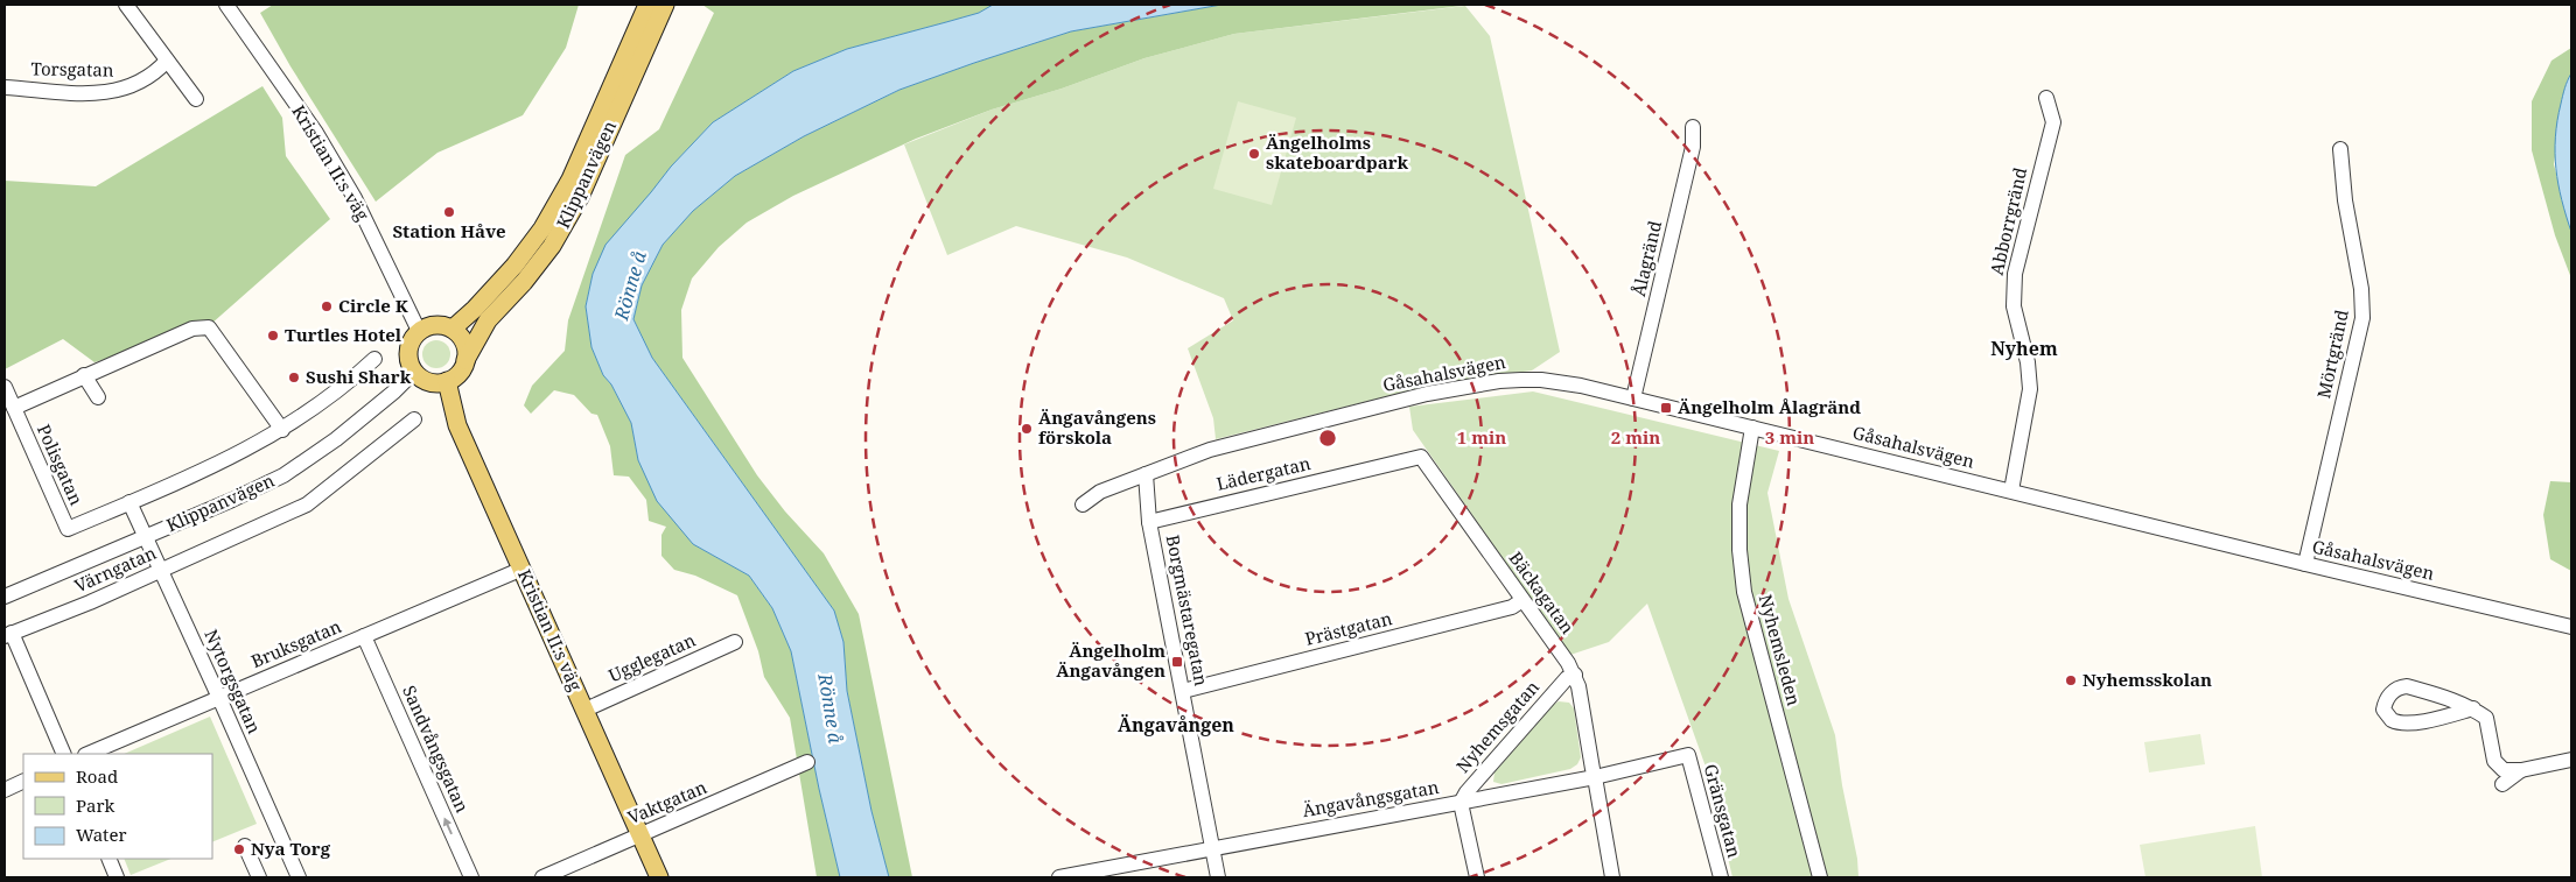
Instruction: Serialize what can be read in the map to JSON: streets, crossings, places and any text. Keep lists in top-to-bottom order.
{
  "streets": {
    "main road": ["Kristian II:s väg", "Klippanvägen"],
    "street": [
      "Torsgatan",
      "Abborrgränd",
      "Ålagränd",
      "Mörtgränd",
      "Gåsahalsvägen",
      "Polisgatan",
      "Lädergatan",
      "Värngatan",
      "Bäckagatan",
      "Borgmästaregatan",
      "Prästgatan",
      "Bruksgatan",
      "Nyhemsleden",
      "Ugglegatan",
      "Nytorgsgatan",
      "Nyhemsgatan",
      "Sandvångsgatan",
      "Ängavångsgatan",
      "Vaktgatan",
      "Gränsgatan"
    ]
  },
  "crossings": [
    ["Kristian II:s väg", "Klippanvägen"],
    ["Kristian II:s väg", "Bruksgatan"],
    ["Kristian II:s väg", "Ugglegatan"],
    ["Kristian II:s väg", "Vaktgatan"],
    ["Klippanvägen", "Nytorgsgatan"],
    ["Abborrgränd", "Gåsahalsvägen"],
    ["Ålagränd", "Gåsahalsvägen"],
    ["Mörtgränd", "Gåsahalsvägen"],
    ["Gåsahalsvägen", "Borgmästaregatan"],
    ["Gåsahalsvägen", "Nyhemsleden"],
    ["Polisgatan", "Nytorgsgatan"],
    ["Lädergatan", "Bäckagatan"],
    ["Lädergatan", "Borgmästaregatan"],
    ["Värngatan", "Nytorgsgatan"],
    ["Bäckagatan", "Prästgatan"],
    ["Bäckagatan", "Nyhemsgatan"],
    ["Bäckagatan", "Ängavångsgatan"],
    ["Borgmästaregatan", "Prästgatan"],
    ["Borgmästaregatan", "Ängavångsgatan"],
    ["Bruksgatan", "Nytorgsgatan"],
    ["Bruksgatan", "Sandvångsgatan"],
    ["Nyhemsgatan", "Ängavångsgatan"],
    ["Ängavångsgatan", "Gränsgatan"]
  ],
  "one_way": ["Sandvångsgatan"],
  "districts": ["Nyhem", "Ängavången"],
  "water": ["Rönne å"],
  "places": {
    "other": [
      "Ängelholms skateboardpark",
      "Station Håve",
      "Circle K",
      "Turtles Hotel",
      "Sushi Shark",
      "Ängavångens förskola",
      "Nyhemsskolan",
      "Nya Torg"
    ],
    "transit": ["Ängelholm Ålagränd", "Ängelholm Ängavången"]
  },
  "legend": ["Road", "Park", "Water"],
  "rings": ["1 min", "2 min", "3 min"]
}
